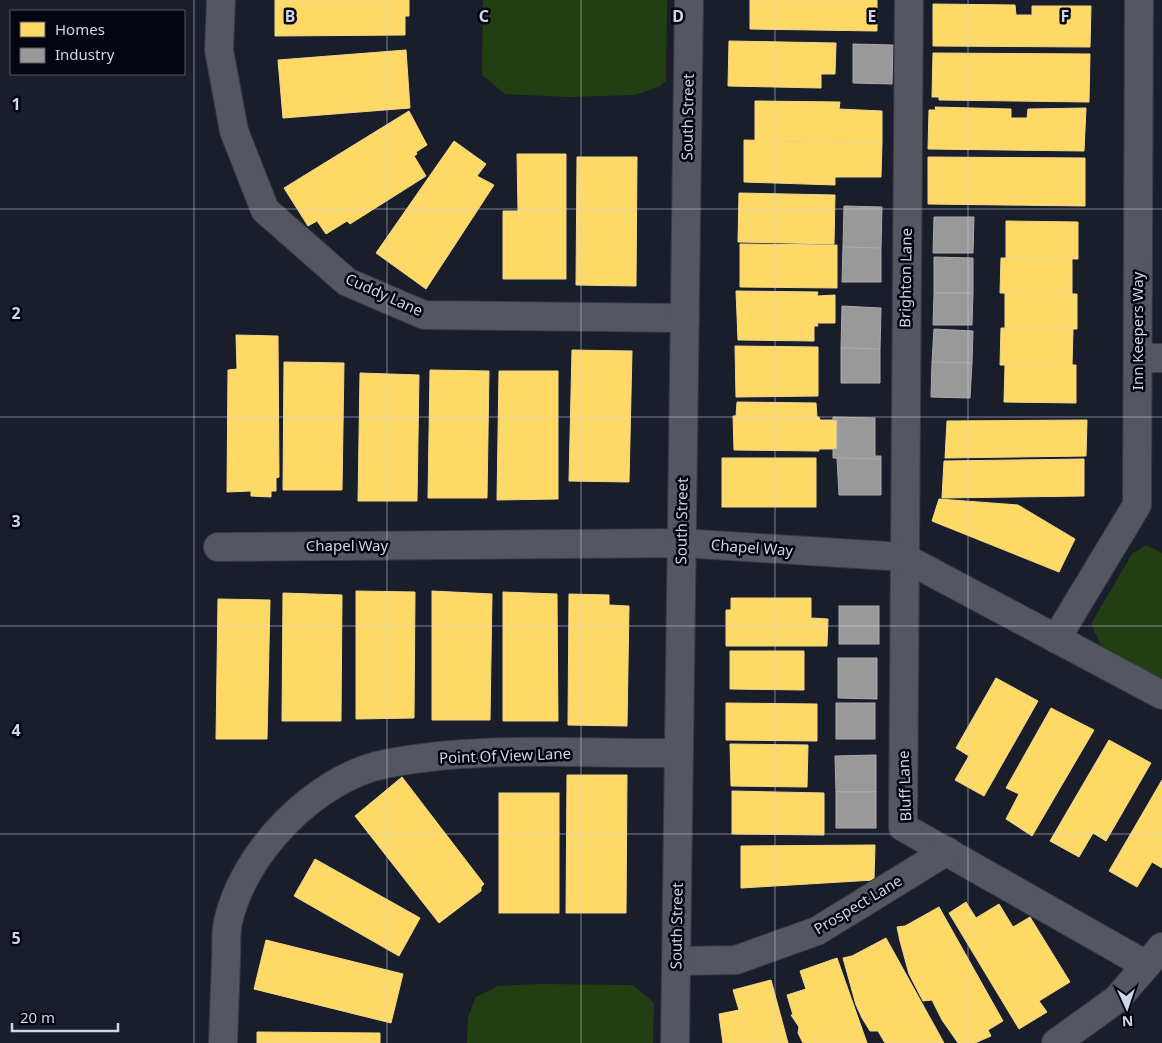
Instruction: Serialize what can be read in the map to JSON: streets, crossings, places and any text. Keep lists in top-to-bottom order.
{
  "streets": {
    "street": [
      "South Street",
      "Brighton Lane",
      "Cuddy Lane",
      "Inn Keepers Way",
      "Chapel Way",
      "Point Of View Lane",
      "Bluff Lane",
      "Prospect Lane"
    ]
  },
  "crossings": [
    ["South Street", "Cuddy Lane"],
    ["South Street", "Chapel Way"],
    ["South Street", "Point Of View Lane"],
    ["South Street", "Prospect Lane"],
    ["Brighton Lane", "Chapel Way"],
    ["Brighton Lane", "Bluff Lane"],
    ["Inn Keepers Way", "Chapel Way"],
    ["Chapel Way", "Bluff Lane"],
    ["Bluff Lane", "Prospect Lane"]
  ],
  "legend": ["Homes", "Industry"],
  "scale_bar": "20 m",
  "north": "bottom",
  "grid": {
    "columns": [
      "B",
      "C",
      "D",
      "E",
      "F"
    ],
    "rows": [
      "1",
      "2",
      "3",
      "4",
      "5"
    ]
  }
}
